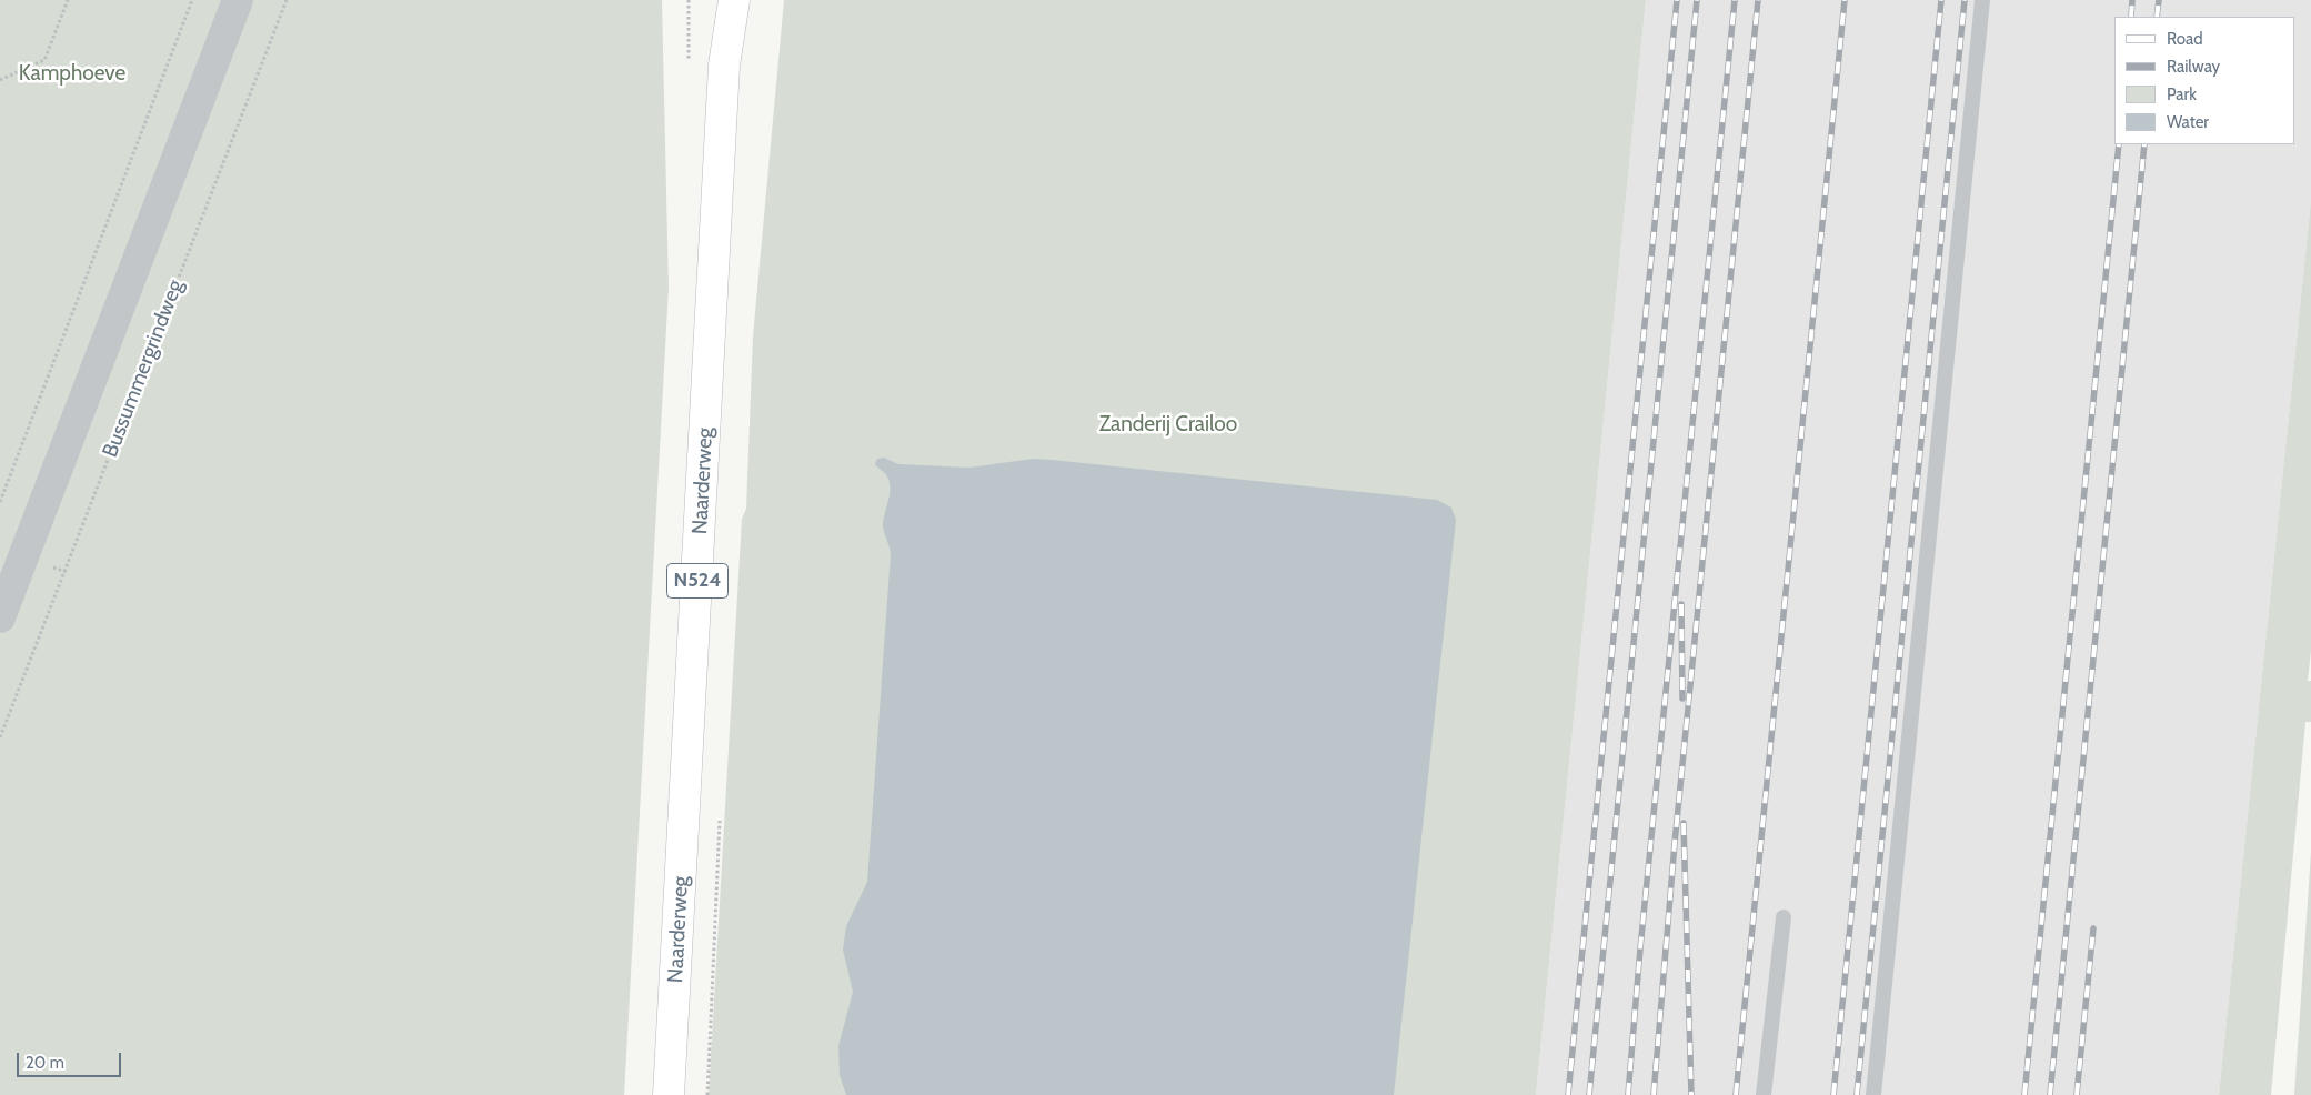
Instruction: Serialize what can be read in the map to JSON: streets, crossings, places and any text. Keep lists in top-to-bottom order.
{
  "streets": {
    "main road": ["Naarderweg", "N524"],
    "path": ["Bussummergrindweg"]
  },
  "parks": ["Kamphoeve", "Zanderij Crailoo"],
  "legend": [
    "Road",
    "Railway",
    "Park",
    "Water"
  ],
  "scale_bar": "20 m"
}
